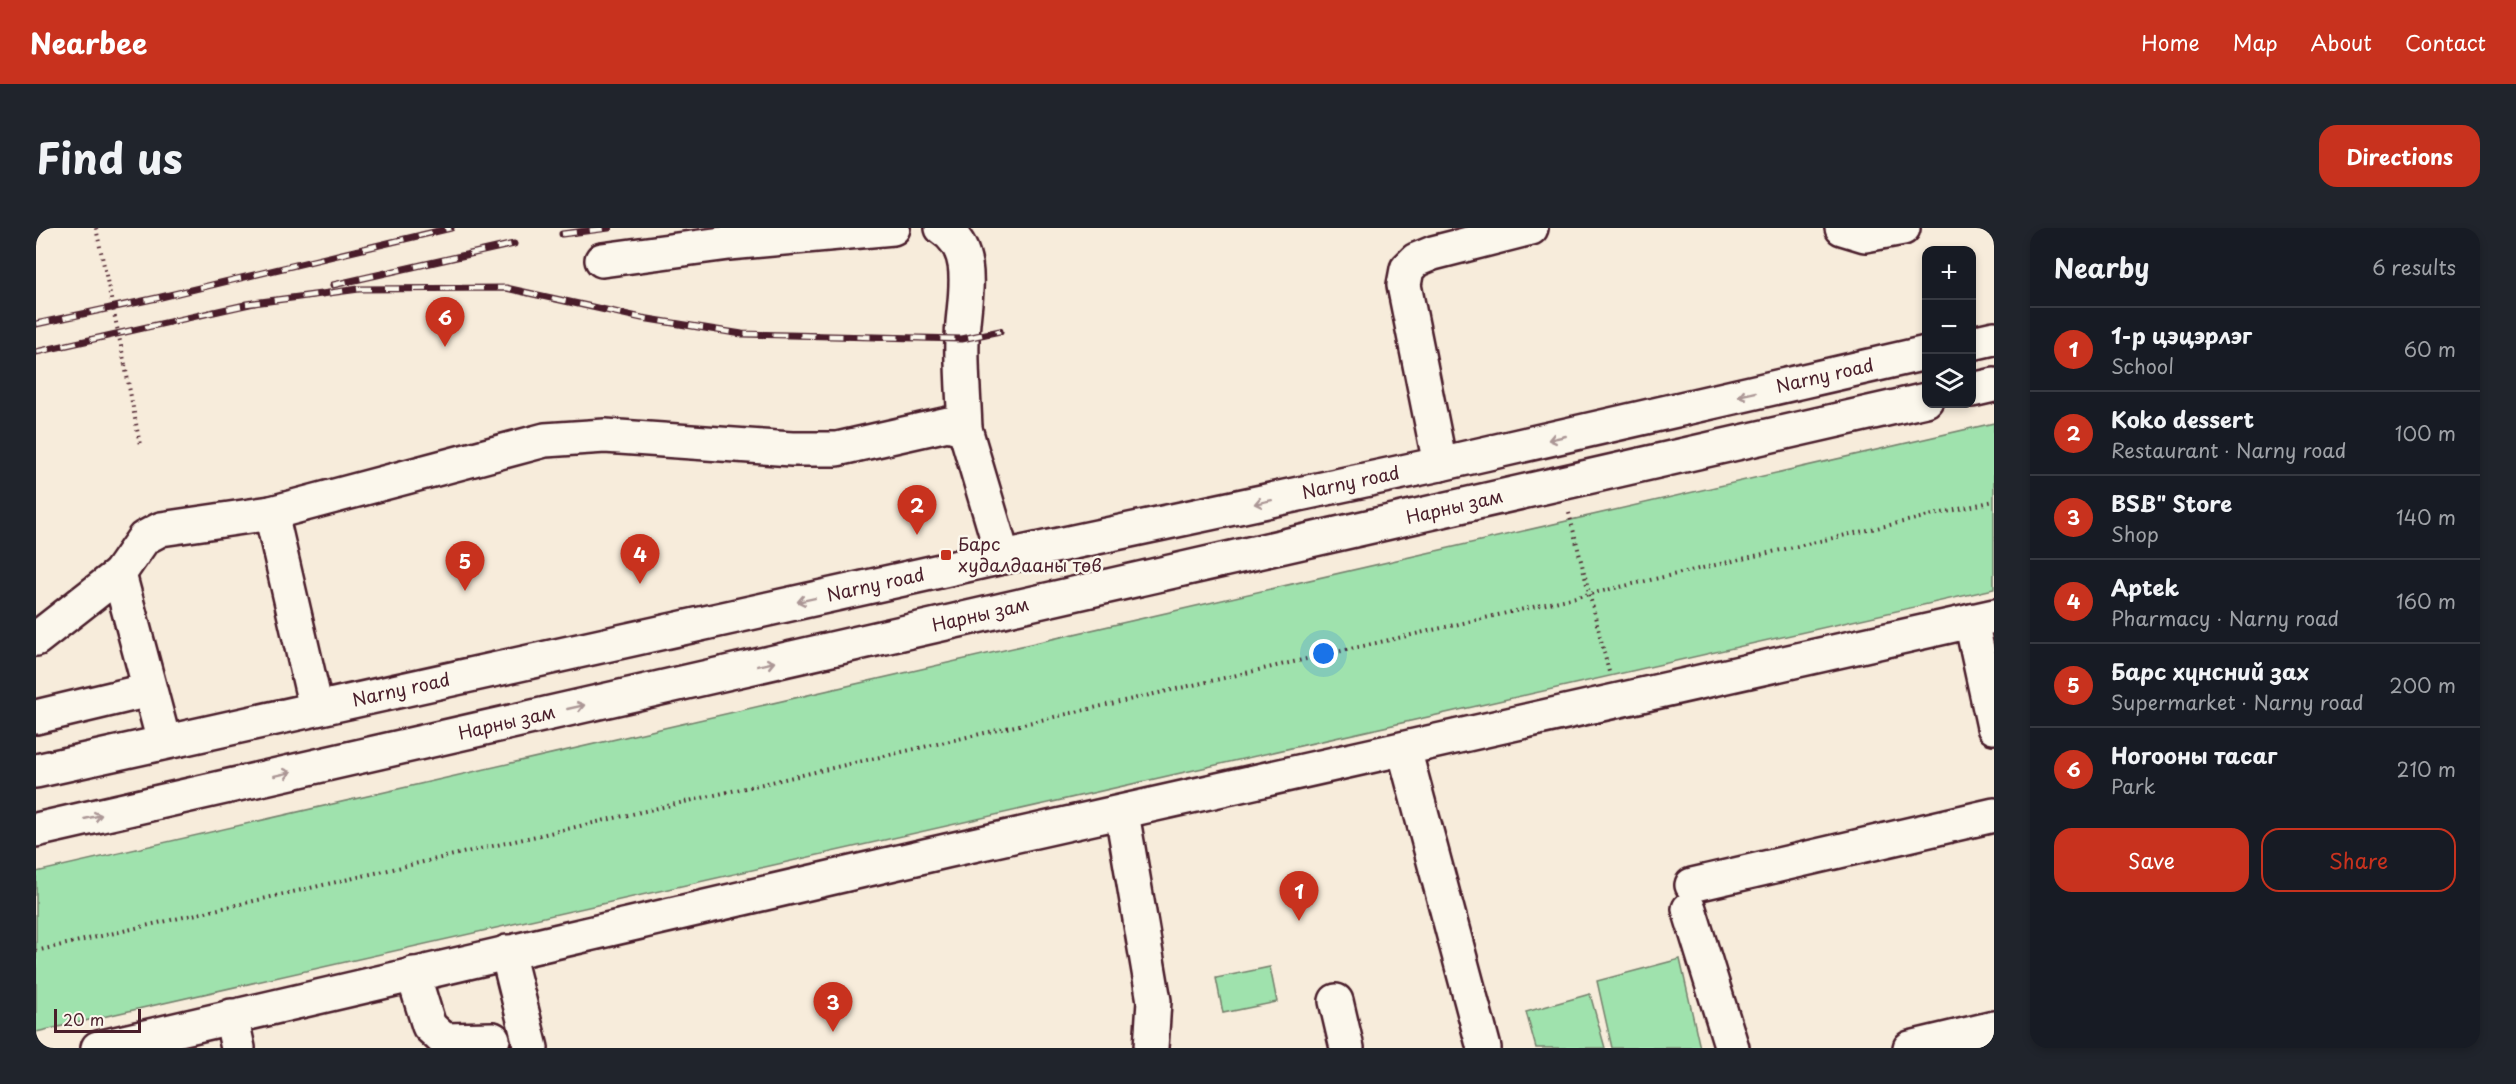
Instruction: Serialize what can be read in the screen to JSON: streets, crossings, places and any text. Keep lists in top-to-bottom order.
{
  "streets": {
    "main road": ["Narny road", "Нарны зам"]
  },
  "places": {
    "transit": ["Барс худалдааны төв"]
  },
  "scale_bar": "20 m",
  "page": {
    "header": "Nearbee",
    "nav": [
      "Home",
      "Map",
      "About",
      "Contact"
    ],
    "title": "Find us",
    "buttons": [
      "Directions",
      ["Save", "Share"]
    ],
    "heading": ["Nearby", "6 results"],
    "map_buttons": ["+", "−"],
    "pins": [
      "6",
      "2",
      "4",
      "5",
      "1",
      "3"
    ],
    "list": [
      {
        "mark": "1",
        "name": "1-р цэцэрлэг",
        "note": "School",
        "value": "60 m"
      },
      {
        "mark": "2",
        "name": "Koko dessert",
        "note": "Restaurant · Narny road",
        "value": "100 m"
      },
      {
        "mark": "3",
        "name": "BSB\" Store",
        "note": "Shop",
        "value": "140 m"
      },
      {
        "mark": "4",
        "name": "Aptek",
        "note": "Pharmacy · Narny road",
        "value": "160 m"
      },
      {
        "mark": "5",
        "name": "Барс хүнсний зах",
        "note": "Supermarket · Narny road",
        "value": "200 m"
      },
      {
        "mark": "6",
        "name": "Ногооны тасаг",
        "note": "Park",
        "value": "210 m"
      }
    ],
    "scale": "20 m"
  }
}
